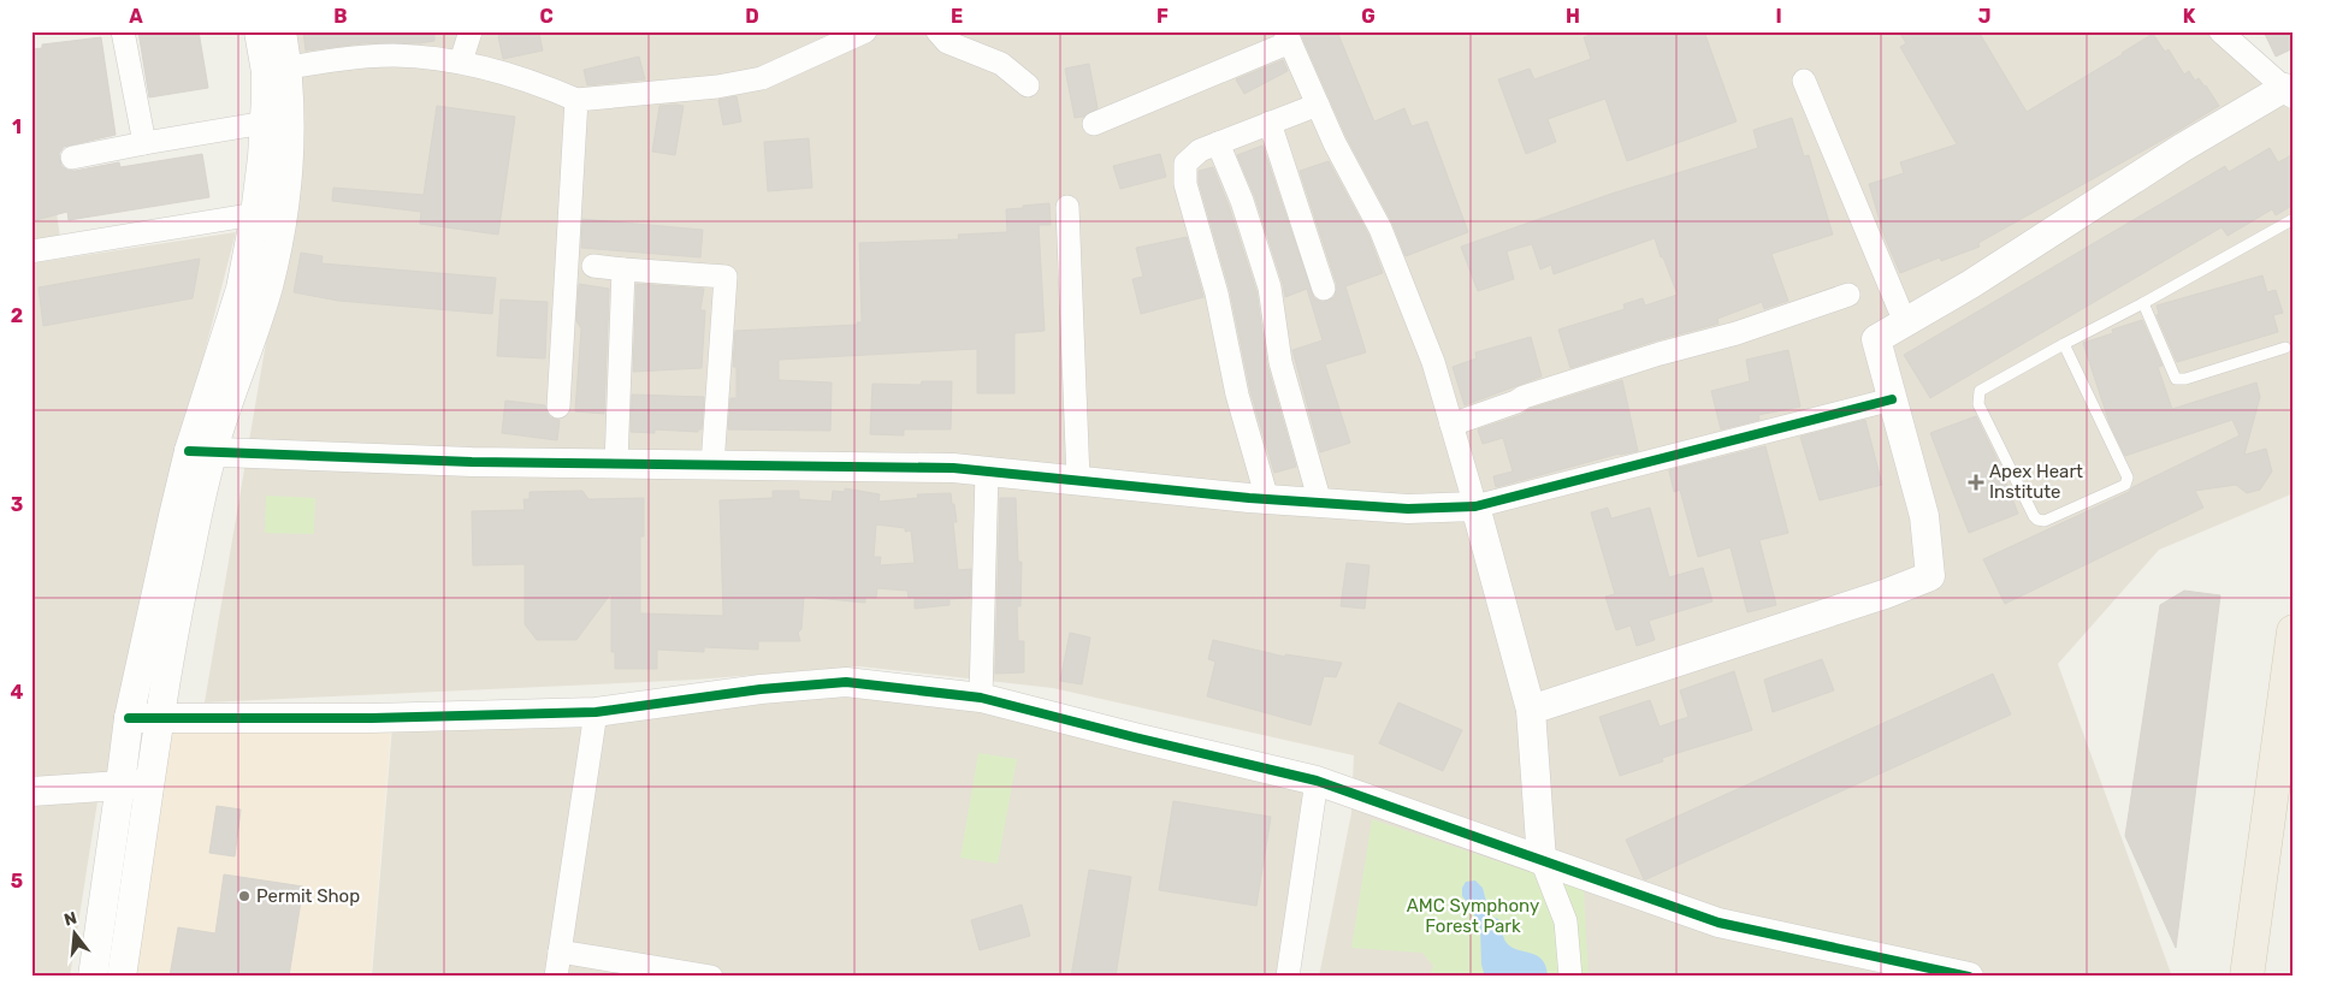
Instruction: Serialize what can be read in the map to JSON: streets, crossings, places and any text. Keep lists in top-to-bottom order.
{
  "parks": ["AMC Symphony Forest Park"],
  "places": {
    "health": ["Apex Heart Institute"],
    "other": ["Permit Shop"]
  },
  "north": "top",
  "grid": {
    "columns": [
      "A",
      "B",
      "C",
      "D",
      "E",
      "F",
      "G",
      "H",
      "I",
      "J",
      "K"
    ],
    "rows": [
      "1",
      "2",
      "3",
      "4",
      "5"
    ]
  }
}
